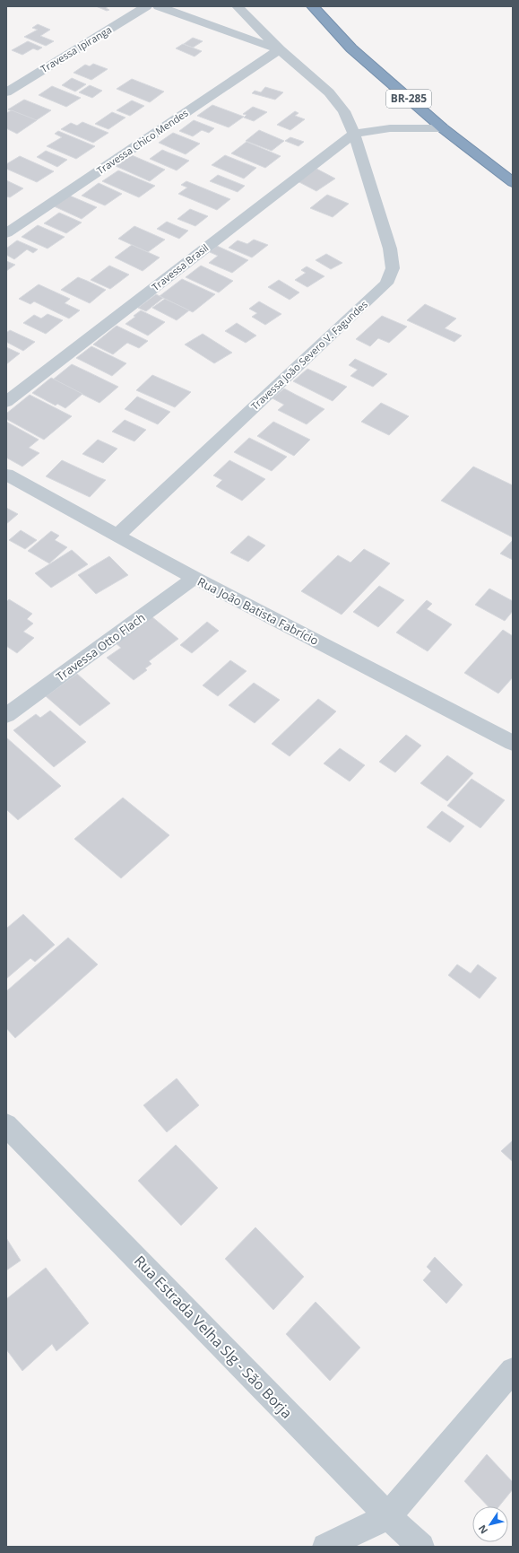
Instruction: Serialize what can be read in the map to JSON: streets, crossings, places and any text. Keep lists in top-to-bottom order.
{
  "streets": {
    "highway": ["BR-285"],
    "street": [
      "Travessa Ipiranga",
      "Travessa Chico Mendes",
      "Travessa Brasil",
      "Travessa João Severo V. Fagundes",
      "Rua João Batista Fabrício",
      "Travessa Otto Flach",
      "Rua Estrada Velha Slg - São Borja"
    ]
  },
  "crossings": [
    ["Travessa Chico Mendes", "Travessa João Severo V. Fagundes"],
    ["Travessa Brasil", "Travessa João Severo V. Fagundes"],
    ["Travessa João Severo V. Fagundes", "Rua João Batista Fabrício"],
    ["Rua João Batista Fabrício", "Travessa Otto Flach"]
  ],
  "north": "bottom left"
}
